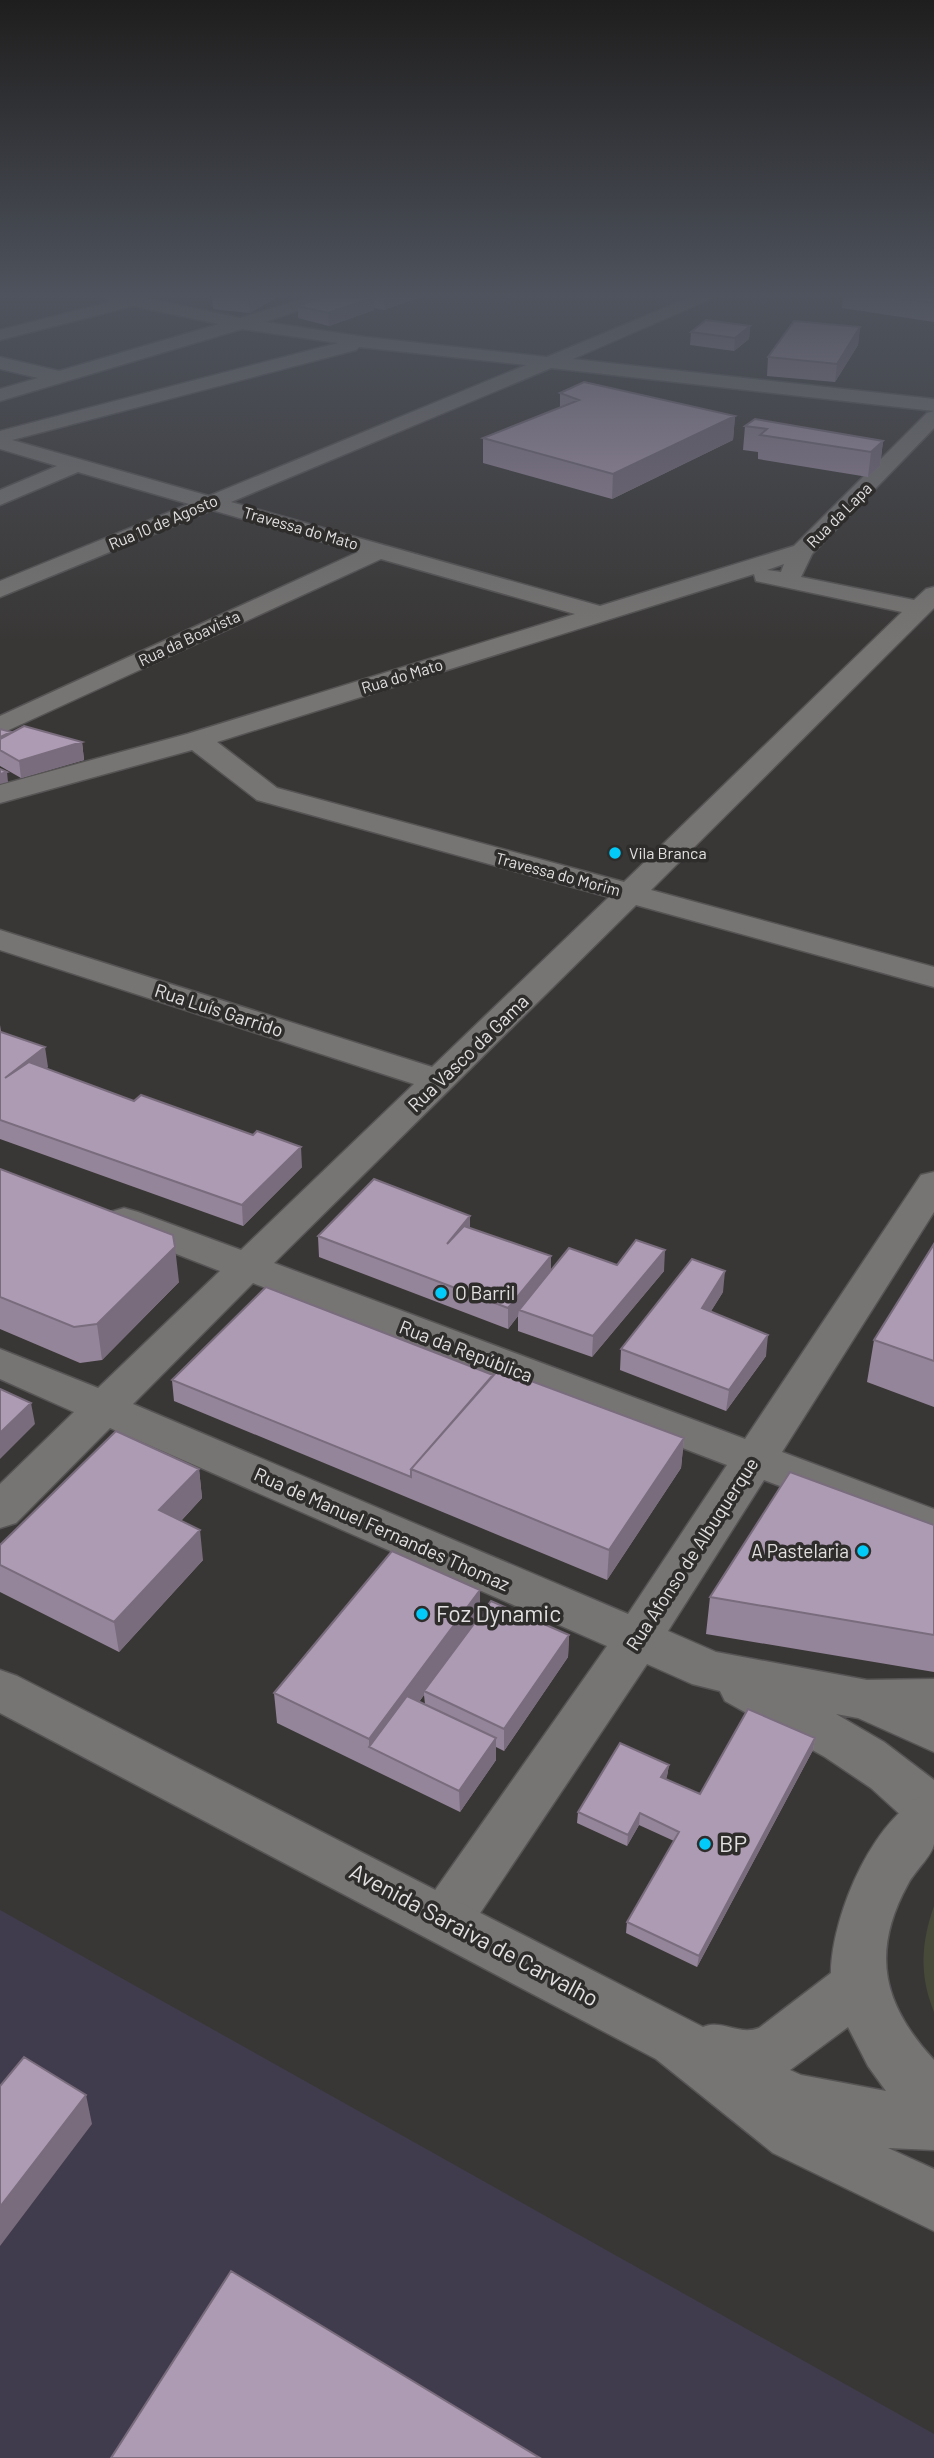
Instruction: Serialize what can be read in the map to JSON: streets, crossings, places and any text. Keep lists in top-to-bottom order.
{
  "streets": {
    "street": [
      "Rua da Lapa",
      "Rua 10 de Agosto",
      "Travessa do Mato",
      "Rua da Boavista",
      "Rua do Mato",
      "Travessa do Morim",
      "Rua Luís Garrido",
      "Rua Vasco da Gama",
      "Rua da República",
      "Rua de Manuel Fernandes Thomaz",
      "Rua Afonso de Albuquerque",
      "Avenida Saraiva de Carvalho"
    ]
  },
  "crossings": [
    ["Rua da Lapa", "Rua do Mato"],
    ["Rua 10 de Agosto", "Travessa do Mato"],
    ["Travessa do Mato", "Rua da Boavista"],
    ["Travessa do Mato", "Rua do Mato"],
    ["Rua do Mato", "Travessa do Morim"],
    ["Travessa do Morim", "Rua Vasco da Gama"],
    ["Rua Luís Garrido", "Rua Vasco da Gama"],
    ["Rua Vasco da Gama", "Rua da República"],
    ["Rua Vasco da Gama", "Rua de Manuel Fernandes Thomaz"],
    ["Rua da República", "Rua Afonso de Albuquerque"],
    ["Rua de Manuel Fernandes Thomaz", "Rua Afonso de Albuquerque"],
    ["Rua Afonso de Albuquerque", "Avenida Saraiva de Carvalho"]
  ],
  "places": [
    "Vila Branca",
    "O Barril",
    "A Pastelaria",
    "Foz Dynamic",
    "BP"
  ]
}
